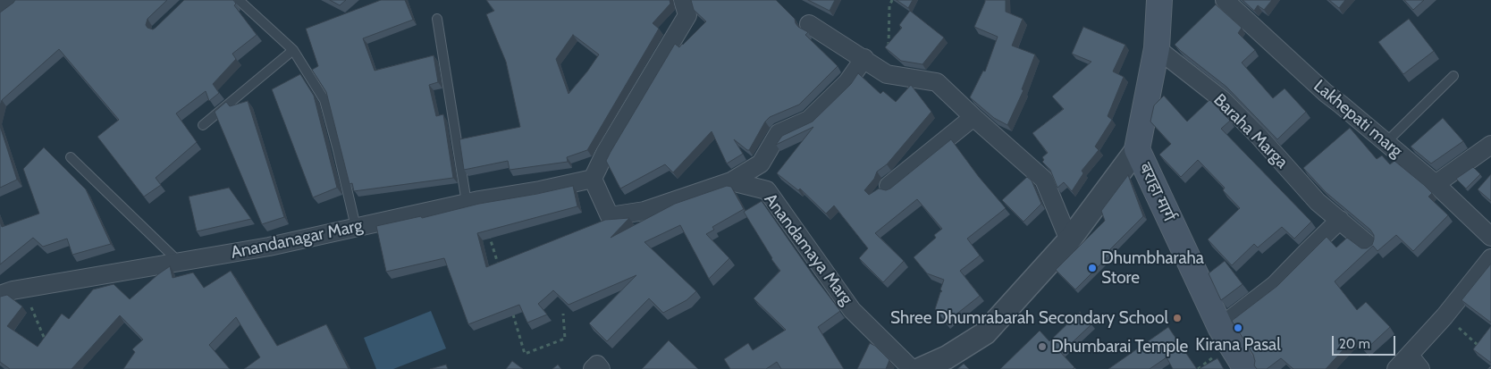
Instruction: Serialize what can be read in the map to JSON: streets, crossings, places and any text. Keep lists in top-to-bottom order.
{
  "streets": {
    "main road": ["बराहा मार्ग"],
    "street": [
      "Lakhepati marg",
      "Baraha Marga",
      "Anandanagar Marg",
      "Anandamaya Marg"
    ]
  },
  "crossings": [
    ["Baraha Marga", "बराहा मार्ग"]
  ],
  "places": [
    "Dhumbharaha Store",
    "Shree Dhumrabarah Secondary School",
    "Kirana Pasal",
    "Dhumbarai Temple"
  ],
  "scale_bar": "20 m"
}
